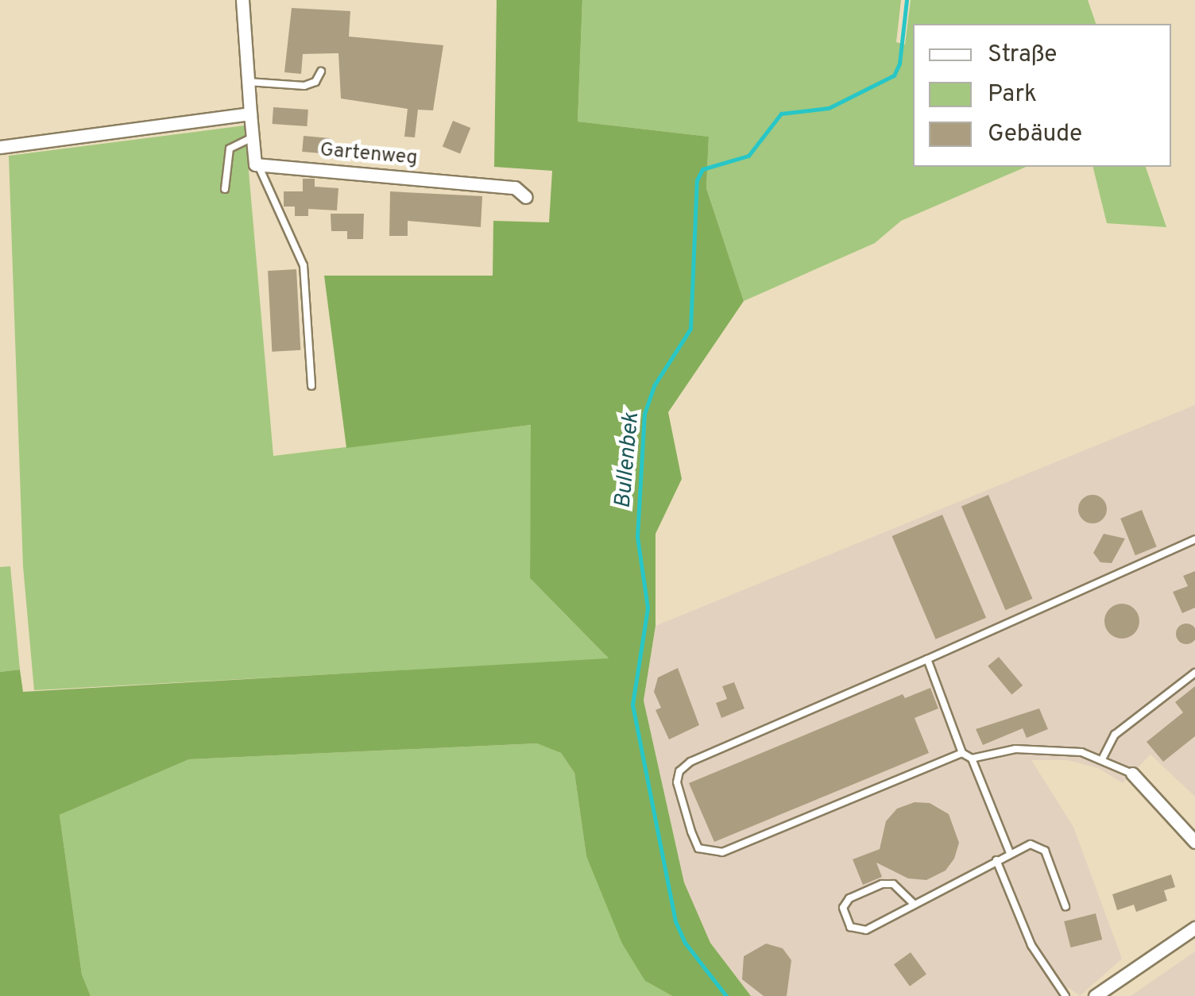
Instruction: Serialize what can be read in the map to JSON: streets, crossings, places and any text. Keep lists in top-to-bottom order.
{
  "streets": {
    "street": ["Gartenweg"]
  },
  "water": ["Bullenbek"],
  "legend": ["Straße", "Park", "Gebäude"]
}
